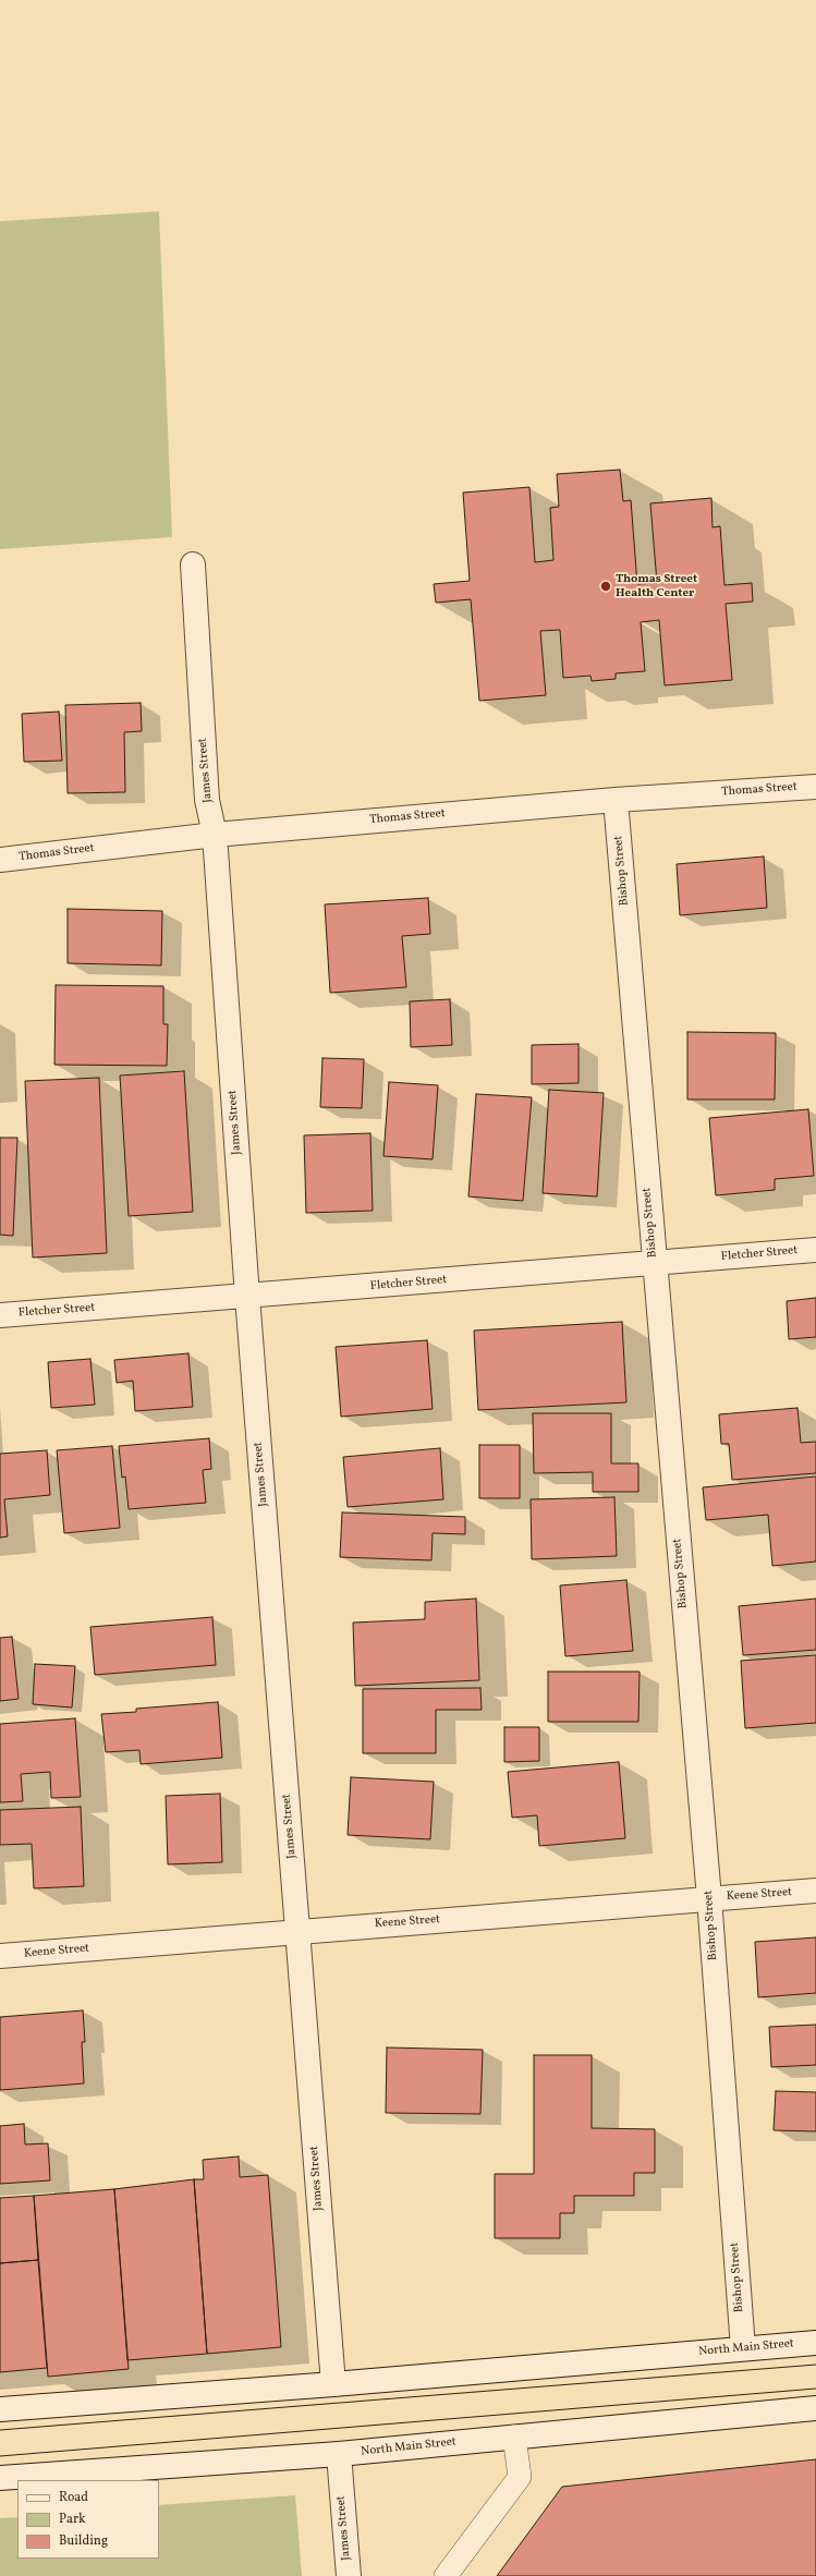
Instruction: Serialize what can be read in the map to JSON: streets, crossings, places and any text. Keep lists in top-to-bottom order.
{
  "streets": {
    "street": [
      "James Street",
      "Thomas Street",
      "Bishop Street",
      "Fletcher Street",
      "Keene Street",
      "North Main Street"
    ]
  },
  "crossings": [
    ["James Street", "Thomas Street"],
    ["James Street", "Fletcher Street"],
    ["James Street", "Keene Street"],
    ["James Street", "North Main Street"],
    ["Thomas Street", "Bishop Street"],
    ["Bishop Street", "Fletcher Street"],
    ["Bishop Street", "Keene Street"],
    ["Bishop Street", "North Main Street"]
  ],
  "places": ["Thomas Street Health Center"],
  "legend": ["Road", "Park", "Building"]
}
